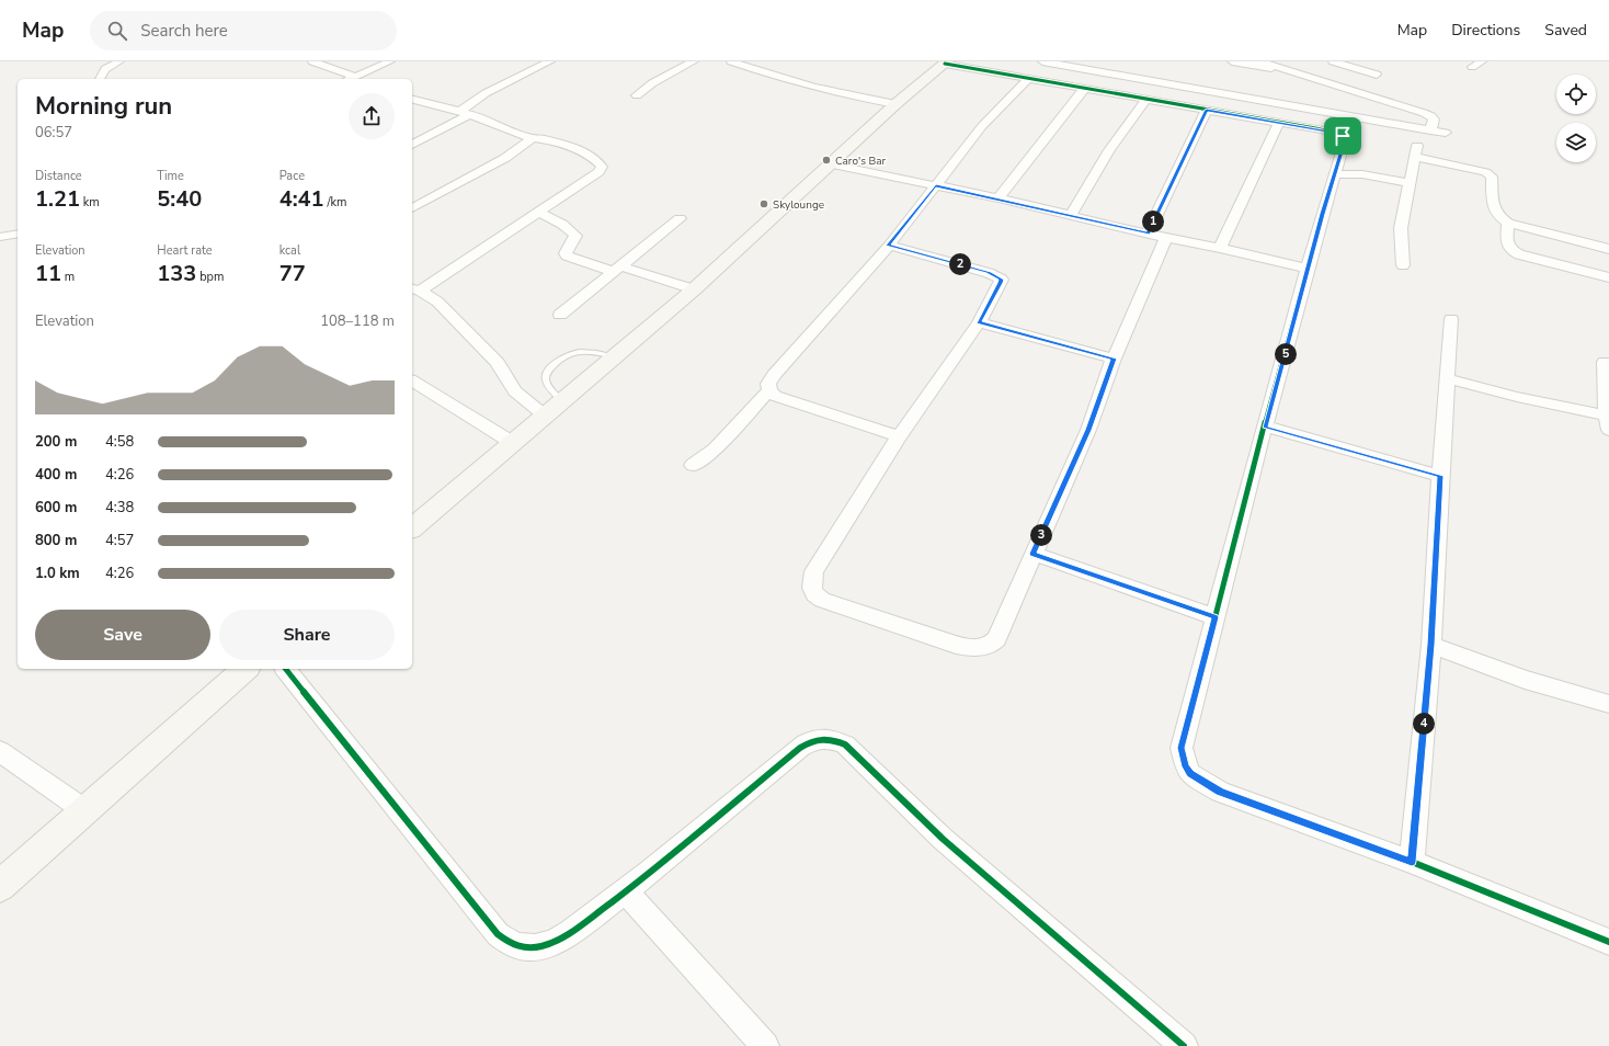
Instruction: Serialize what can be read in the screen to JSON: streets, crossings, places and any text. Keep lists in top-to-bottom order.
{
  "places": ["Caro's Bar", "Skylounge"],
  "page": {
    "header": "Map",
    "search": "Search here",
    "nav": ["Map", "Directions", "Saved"],
    "heading": ["Morning run", "06:57"],
    "stats": [
      ["Distance", "1.21 km"],
      ["Time", "5:40"],
      ["Pace", "4:41 /km"],
      ["Elevation", "11 m"],
      ["Heart rate", "133 bpm"],
      ["kcal", "77"]
    ],
    "pins": [
      "1",
      "2",
      "5",
      "3",
      "4"
    ],
    "chart": ["Elevation", "108–118 m"],
    "list": [
      {
        "name": "200 m",
        "note": "4:58"
      },
      {
        "name": "400 m",
        "note": "4:26"
      },
      {
        "name": "600 m",
        "note": "4:38"
      },
      {
        "name": "800 m",
        "note": "4:57"
      },
      {
        "name": "1.0 km",
        "note": "4:26"
      }
    ],
    "buttons": ["Save", "Share"]
  }
}
